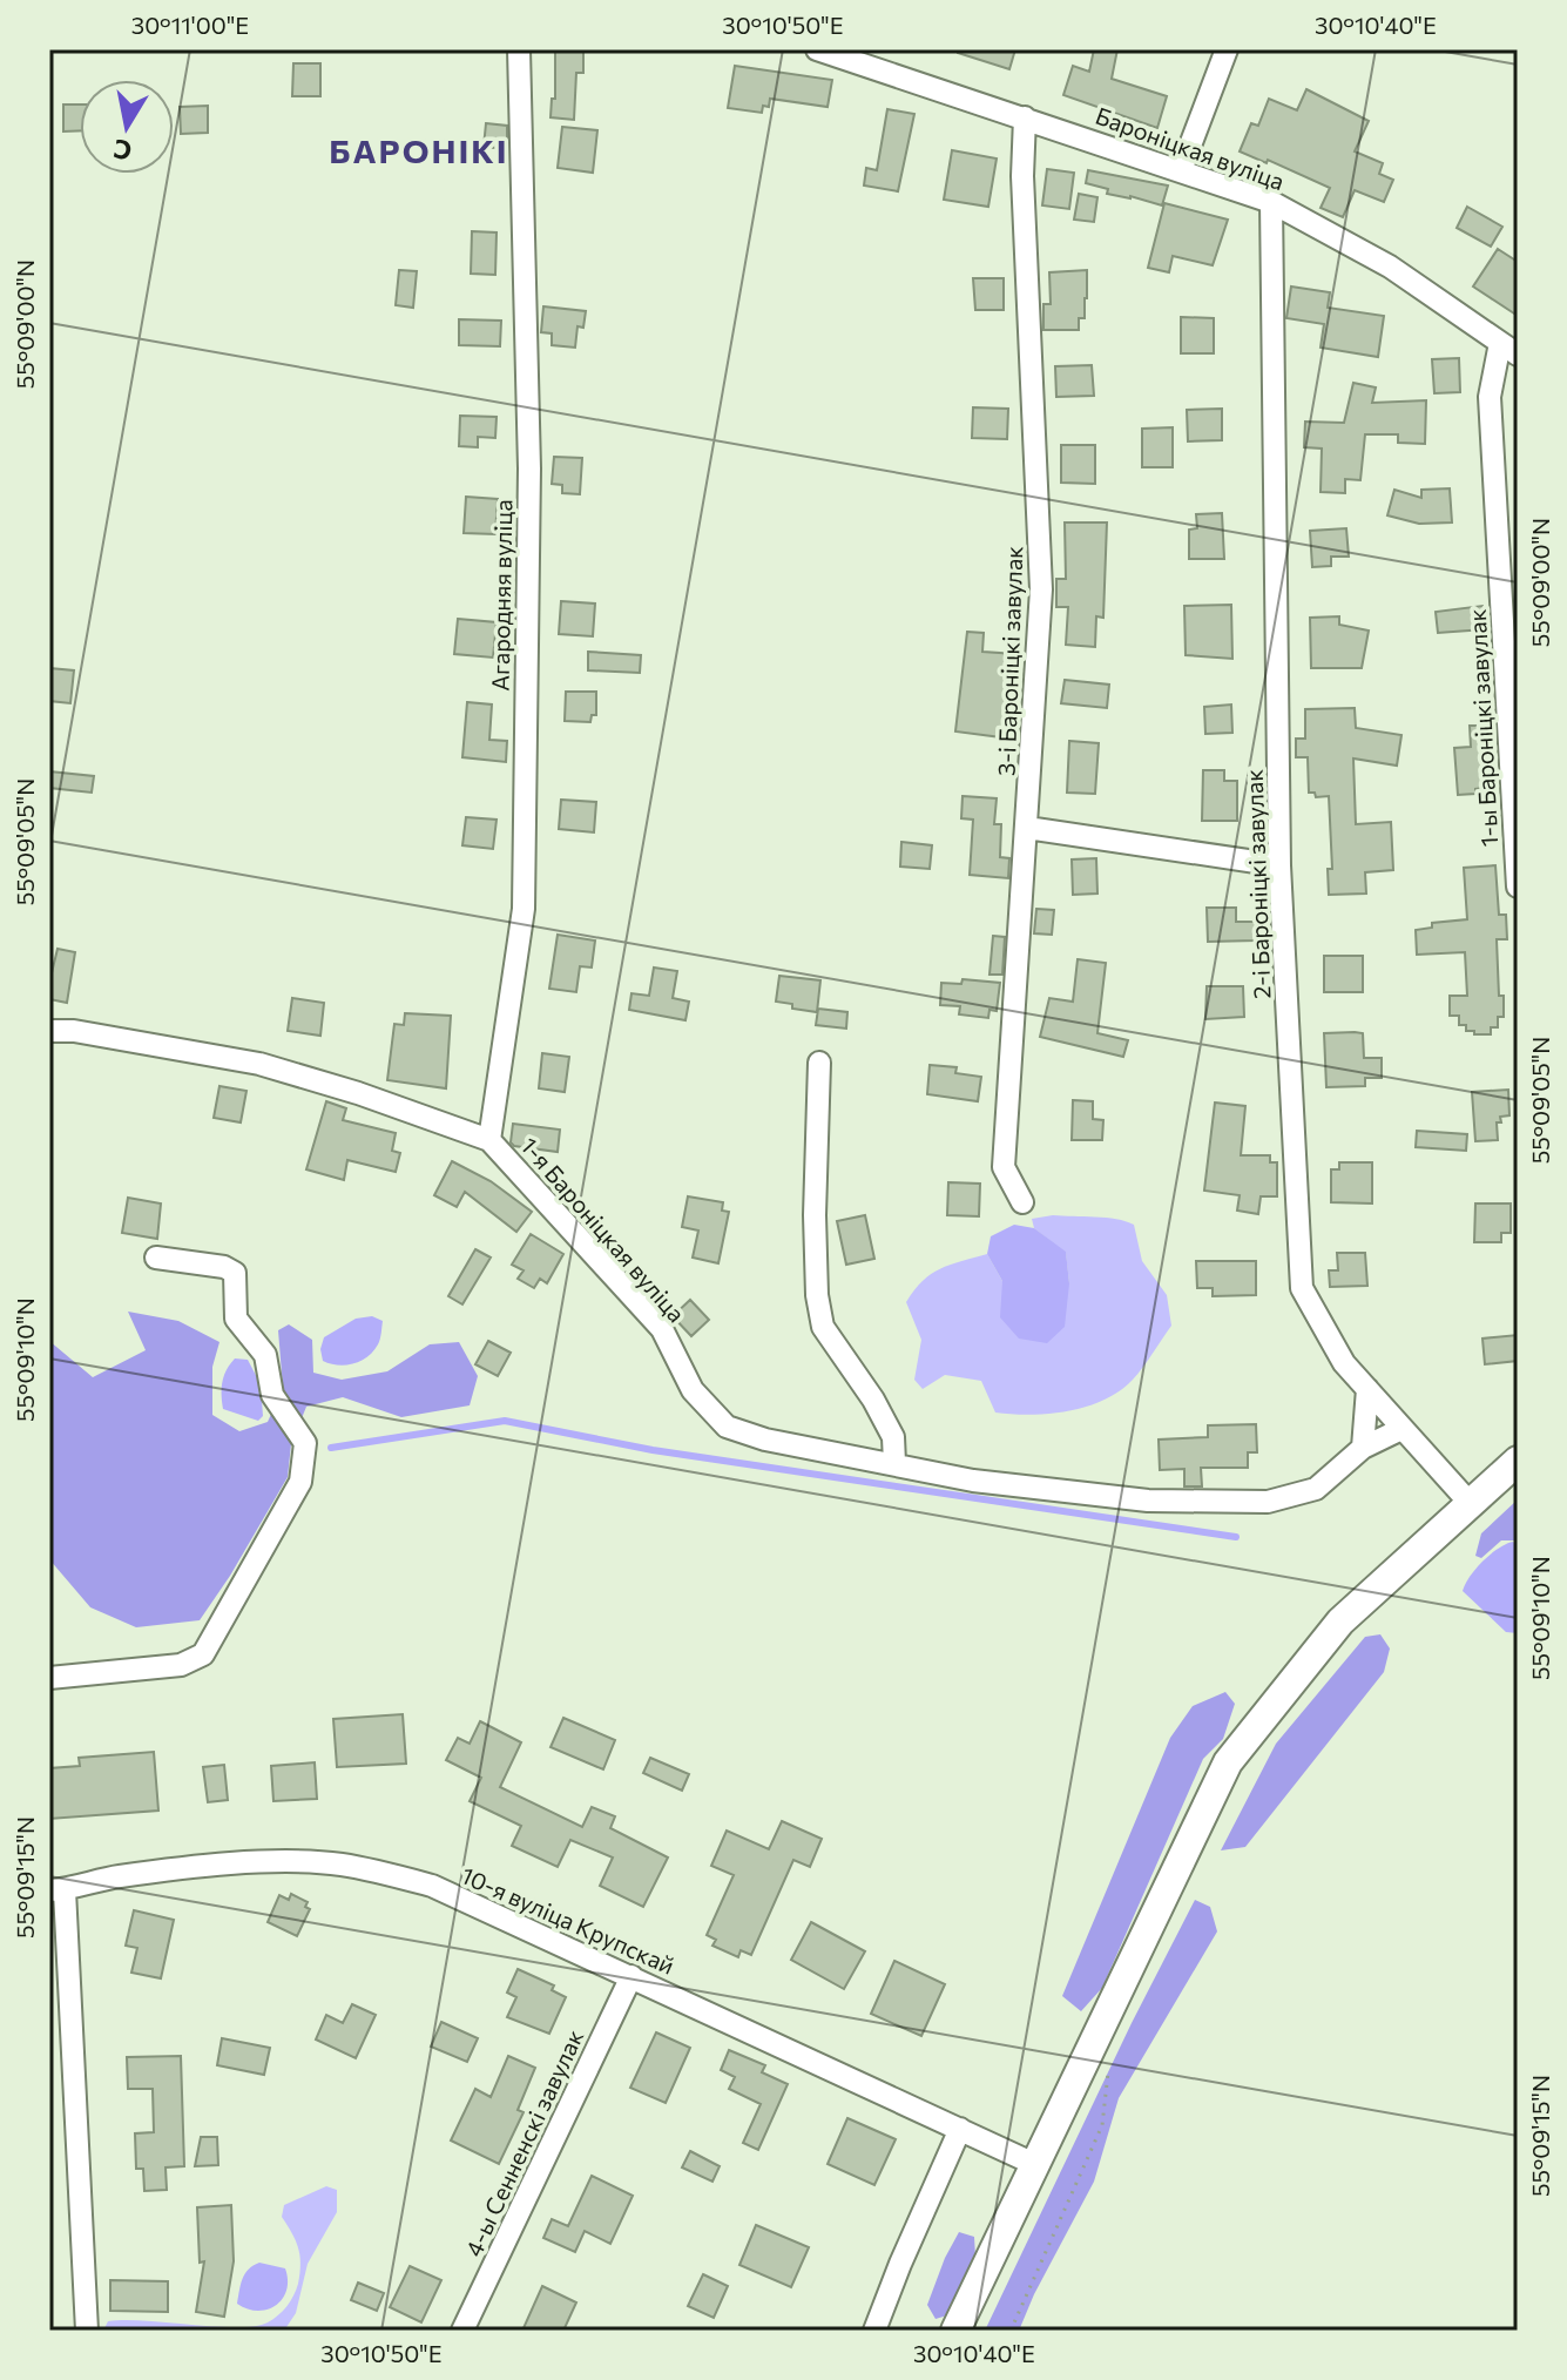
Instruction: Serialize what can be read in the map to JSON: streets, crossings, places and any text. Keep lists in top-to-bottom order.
{
  "streets": {
    "street": [
      "Бароніцкая вуліца",
      "Агародняя вуліца",
      "3-і Бароніцкі завулак",
      "1-ы Бароніцкі завулак",
      "2-і Бароніцкі завулак",
      "1-я Бароніцкая вуліца",
      "10-я вуліца Крупскай",
      "4-ы Сенненскі завулак"
    ]
  },
  "crossings": [
    ["Бароніцкая вуліца", "3-і Бароніцкі завулак"],
    ["Бароніцкая вуліца", "1-ы Бароніцкі завулак"],
    ["Бароніцкая вуліца", "2-і Бароніцкі завулак"],
    ["Агародняя вуліца", "1-я Бароніцкая вуліца"],
    ["2-і Бароніцкі завулак", "1-я Бароніцкая вуліца"],
    ["10-я вуліца Крупскай", "4-ы Сенненскі завулак"]
  ],
  "districts": ["БАРОНІКІ"],
  "north": "bottom",
  "coordinates": [
    "30°11'00\"E",
    "30°10'50\"E",
    "30°10'40\"E",
    "55°09'00\"N",
    "55°09'05\"N",
    "55°09'10\"N",
    "55°09'15\"N"
  ]
}
